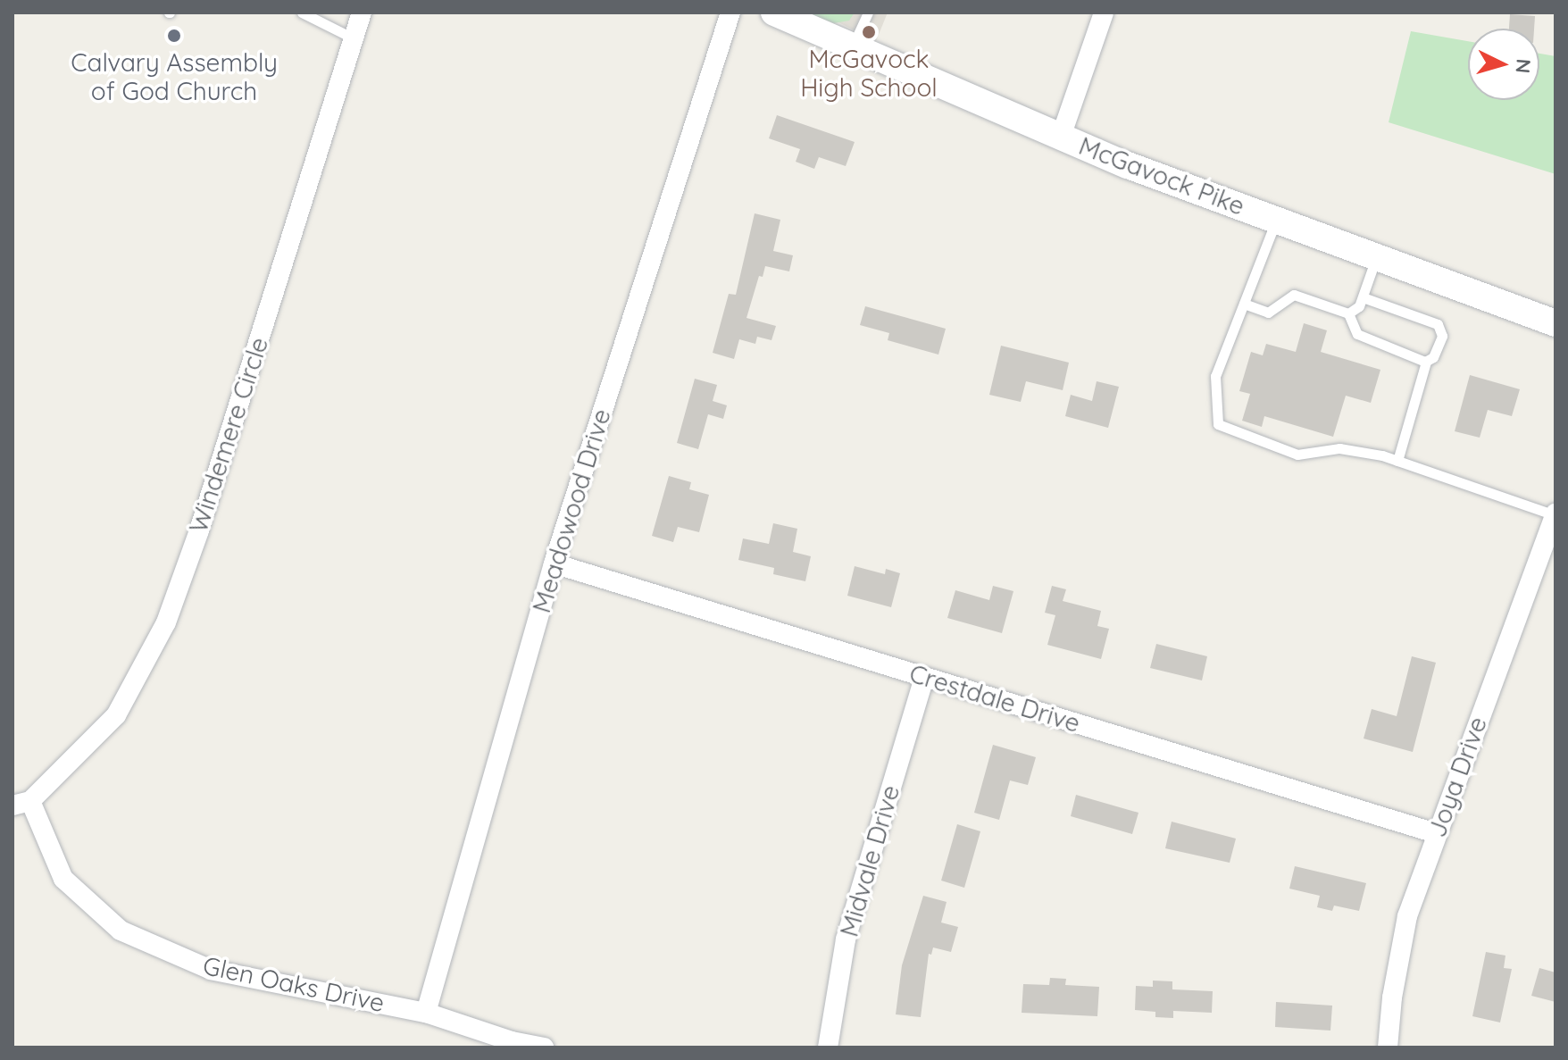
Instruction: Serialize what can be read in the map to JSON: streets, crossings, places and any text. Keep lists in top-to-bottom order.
{
  "streets": {
    "main road": ["McGavock Pike"],
    "street": [
      "Windemere Circle",
      "Meadowood Drive",
      "Crestdale Drive",
      "Joya Drive",
      "Midvale Drive",
      "Glen Oaks Drive"
    ]
  },
  "crossings": [
    ["Windemere Circle", "Glen Oaks Drive"],
    ["Meadowood Drive", "Crestdale Drive"],
    ["Meadowood Drive", "Glen Oaks Drive"],
    ["Crestdale Drive", "Joya Drive"],
    ["Crestdale Drive", "Midvale Drive"]
  ],
  "places": ["McGavock High School", "Calvary Assembly of God Church"],
  "north": "right"
}
